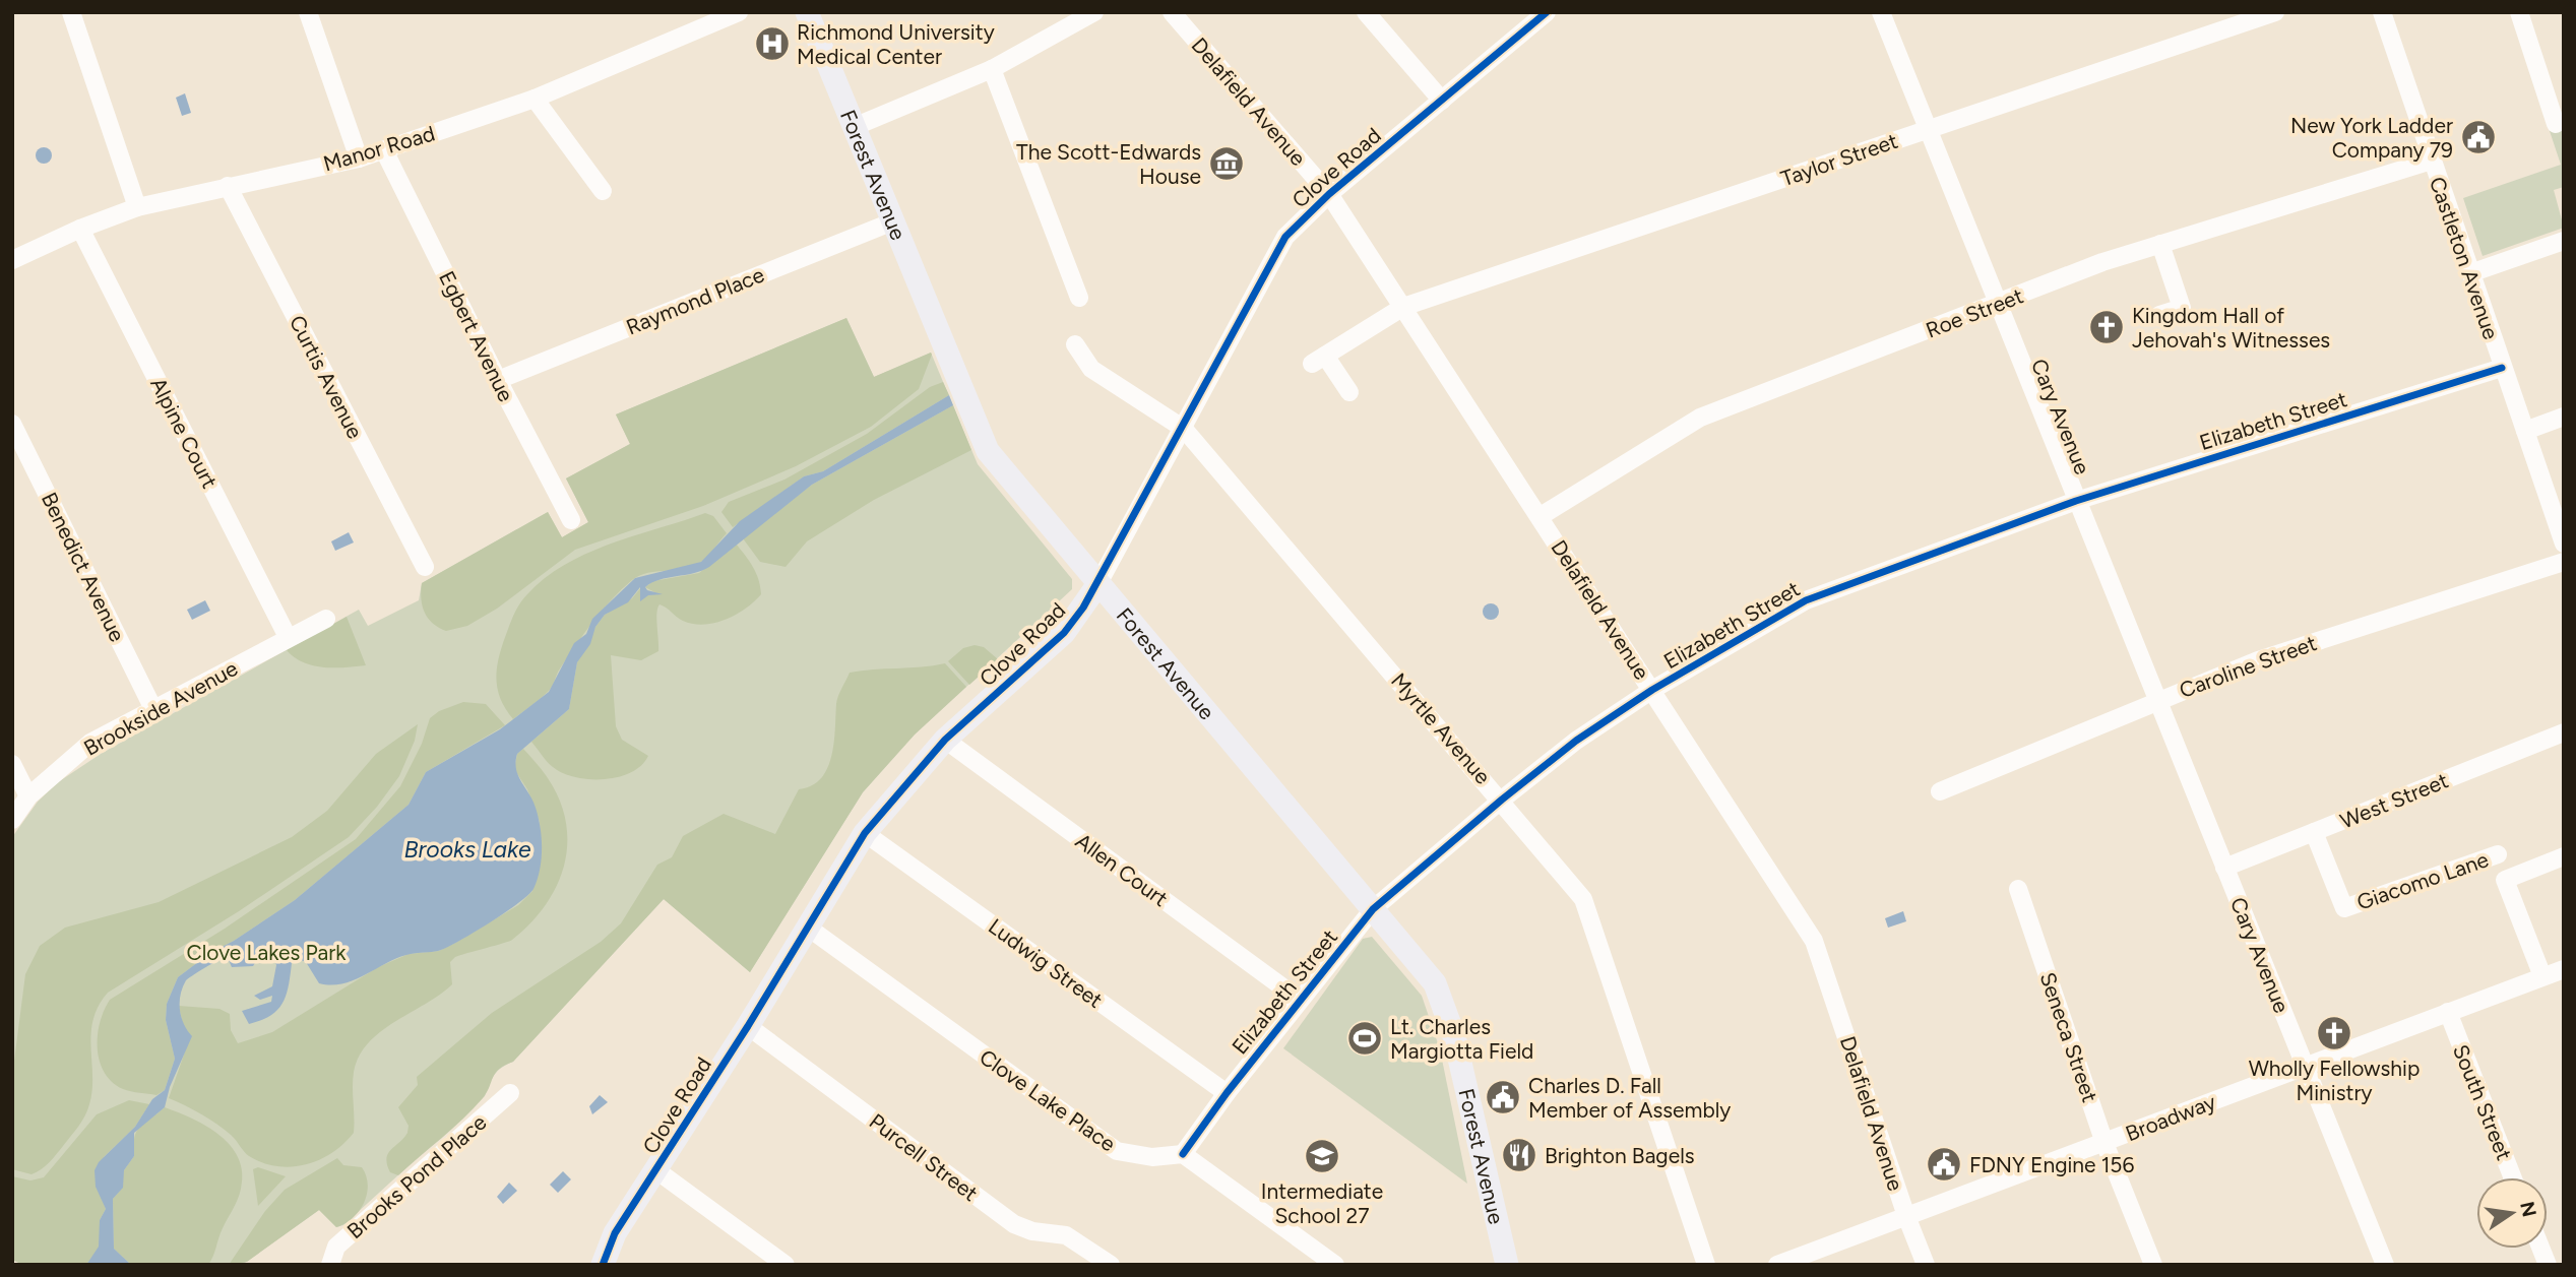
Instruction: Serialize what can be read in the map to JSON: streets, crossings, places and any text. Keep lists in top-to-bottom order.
{
  "streets": {
    "main road": ["Clove Road", "Forest Avenue"],
    "street": [
      "Delafield Avenue",
      "Manor Road",
      "Taylor Street",
      "Castleton Avenue",
      "Raymond Place",
      "Roe Street",
      "Egbert Avenue",
      "Curtis Avenue",
      "Cary Avenue",
      "Elizabeth Street",
      "Alpine Court",
      "Benedict Avenue",
      "Caroline Street",
      "Brookside Avenue",
      "Myrtle Avenue",
      "West Street",
      "Allen Court",
      "Giacomo Lane",
      "Ludwig Street",
      "Seneca Street",
      "Clove Lake Place",
      "South Street",
      "Broadway",
      "Purcell Street",
      "Brooks Pond Place"
    ]
  },
  "crossings": [
    ["Delafield Avenue", "Taylor Street"],
    ["Delafield Avenue", "Clove Road"],
    ["Delafield Avenue", "Roe Street"],
    ["Delafield Avenue", "Elizabeth Street"],
    ["Delafield Avenue", "Broadway"],
    ["Manor Road", "Egbert Avenue"],
    ["Manor Road", "Curtis Avenue"],
    ["Manor Road", "Alpine Court"],
    ["Taylor Street", "Cary Avenue"],
    ["Clove Road", "Forest Avenue"],
    ["Clove Road", "Myrtle Avenue"],
    ["Clove Road", "Allen Court"],
    ["Clove Road", "Ludwig Street"],
    ["Clove Road", "Clove Lake Place"],
    ["Clove Road", "Purcell Street"],
    ["Forest Avenue", "Raymond Place"],
    ["Forest Avenue", "Elizabeth Street"],
    ["Castleton Avenue", "Roe Street"],
    ["Castleton Avenue", "Elizabeth Street"],
    ["Raymond Place", "Egbert Avenue"],
    ["Roe Street", "Cary Avenue"],
    ["Cary Avenue", "Elizabeth Street"],
    ["Cary Avenue", "Caroline Street"],
    ["Cary Avenue", "West Street"],
    ["Cary Avenue", "Broadway"],
    ["Elizabeth Street", "Myrtle Avenue"],
    ["Elizabeth Street", "Allen Court"],
    ["Elizabeth Street", "Ludwig Street"],
    ["Elizabeth Street", "Clove Lake Place"],
    ["Alpine Court", "Brookside Avenue"],
    ["Benedict Avenue", "Brookside Avenue"],
    ["West Street", "Giacomo Lane"],
    ["Seneca Street", "Broadway"],
    ["South Street", "Broadway"]
  ],
  "water": ["Brooks Lake"],
  "parks": ["Clove Lakes Park"],
  "places": {
    "hospital": ["Richmond University Medical Center"],
    "public building": ["New York Ladder Company 79", "Charles D. Fall Member of Assembly", "FDNY Engine 156"],
    "museum": ["The Scott-Edwards House"],
    "church": ["Kingdom Hall of Jehovah's Witnesses", "Wholly Fellowship Ministry"],
    "sports": ["Lt. Charles Margiotta Field"],
    "restaurant": ["Brighton Bagels"],
    "school or university": ["Intermediate School 27"]
  },
  "north": "right"
}
